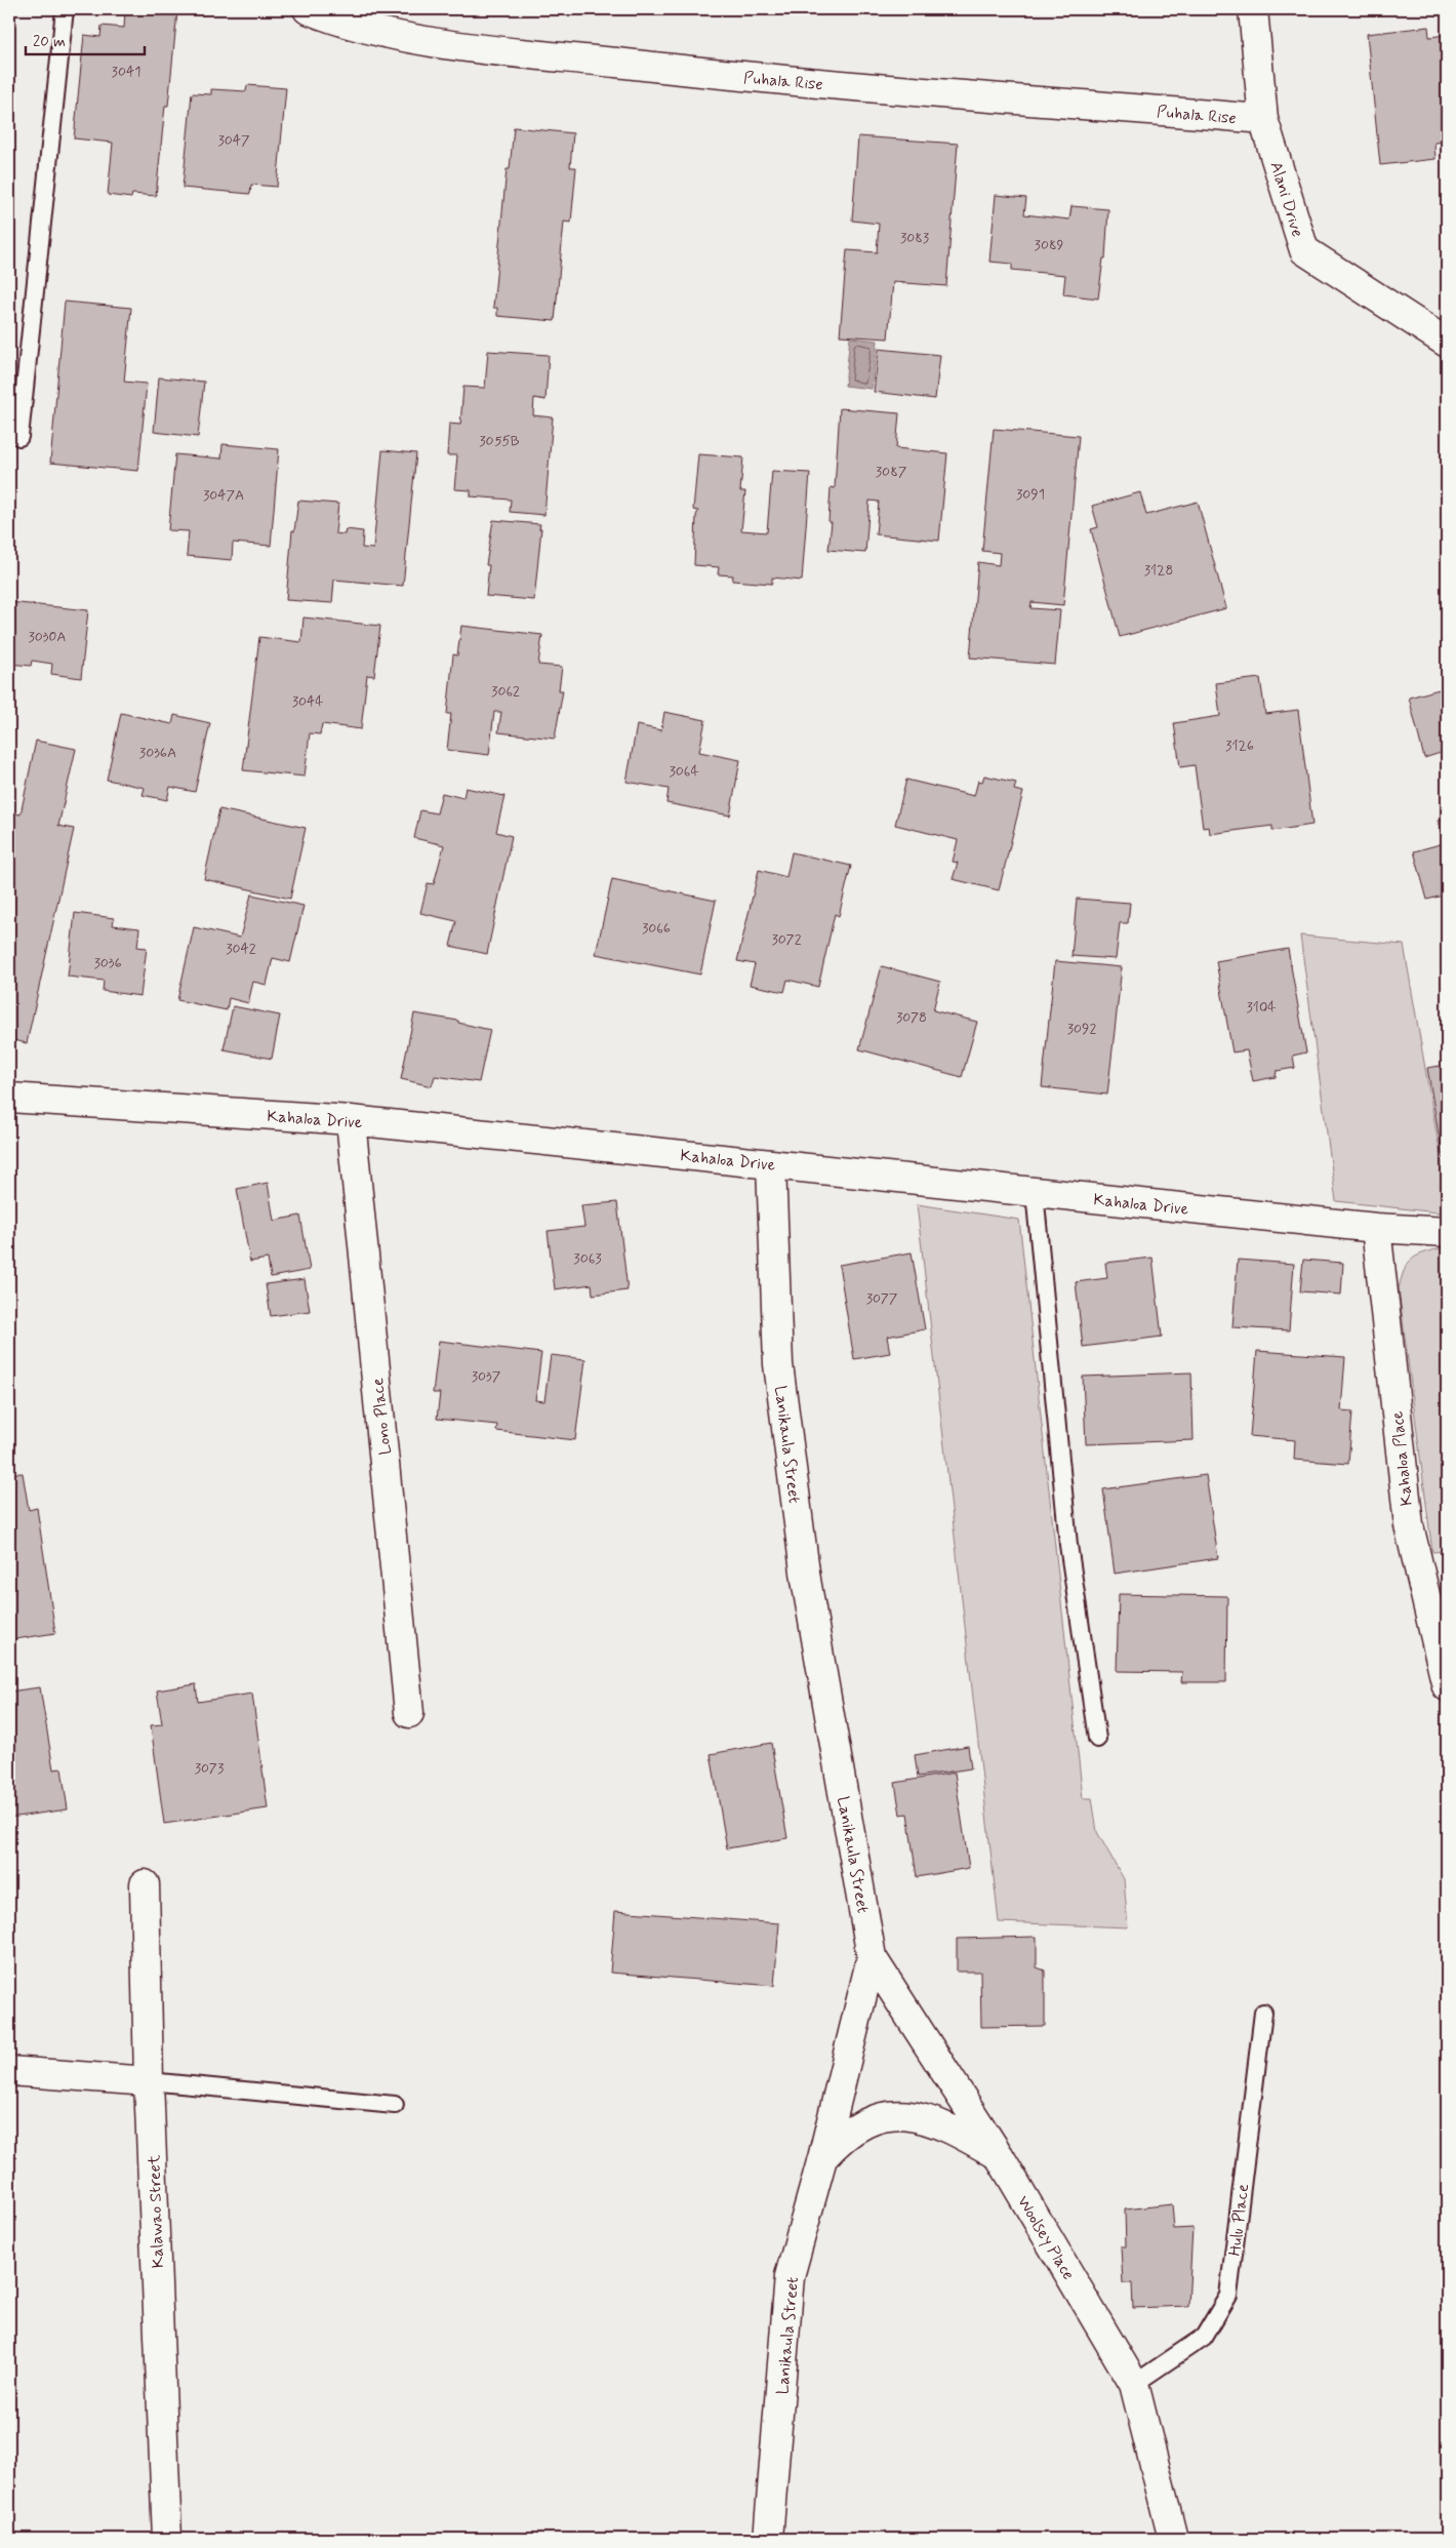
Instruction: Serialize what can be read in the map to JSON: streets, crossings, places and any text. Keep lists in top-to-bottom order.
{
  "streets": {
    "street": [
      "Puhala Rise",
      "Alani Drive",
      "Kahaloa Drive",
      "Lono Place",
      "Lanikaula Street",
      "Kahaloa Place",
      "Kalawao Street",
      "Woolsey Place"
    ],
    "lane": ["Hulu Place"]
  },
  "crossings": [
    ["Puhala Rise", "Alani Drive"],
    ["Kahaloa Drive", "Lono Place"],
    ["Kahaloa Drive", "Lanikaula Street"],
    ["Kahaloa Drive", "Kahaloa Place"],
    ["Lanikaula Street", "Woolsey Place"],
    ["Hulu Place", "Woolsey Place"]
  ],
  "house_numbers": [
    "3041",
    "3047",
    "3083",
    "3089",
    "3055B",
    "3087",
    "3091",
    "3047A",
    "3128",
    "3030A",
    "3062",
    "3044",
    "3126",
    "3036A",
    "3064",
    "3066",
    "3072",
    "3042",
    "3036",
    "3104",
    "3078",
    "3092",
    "3063",
    "3077",
    "3037",
    "3073"
  ],
  "scale_bar": "20 m"
}
